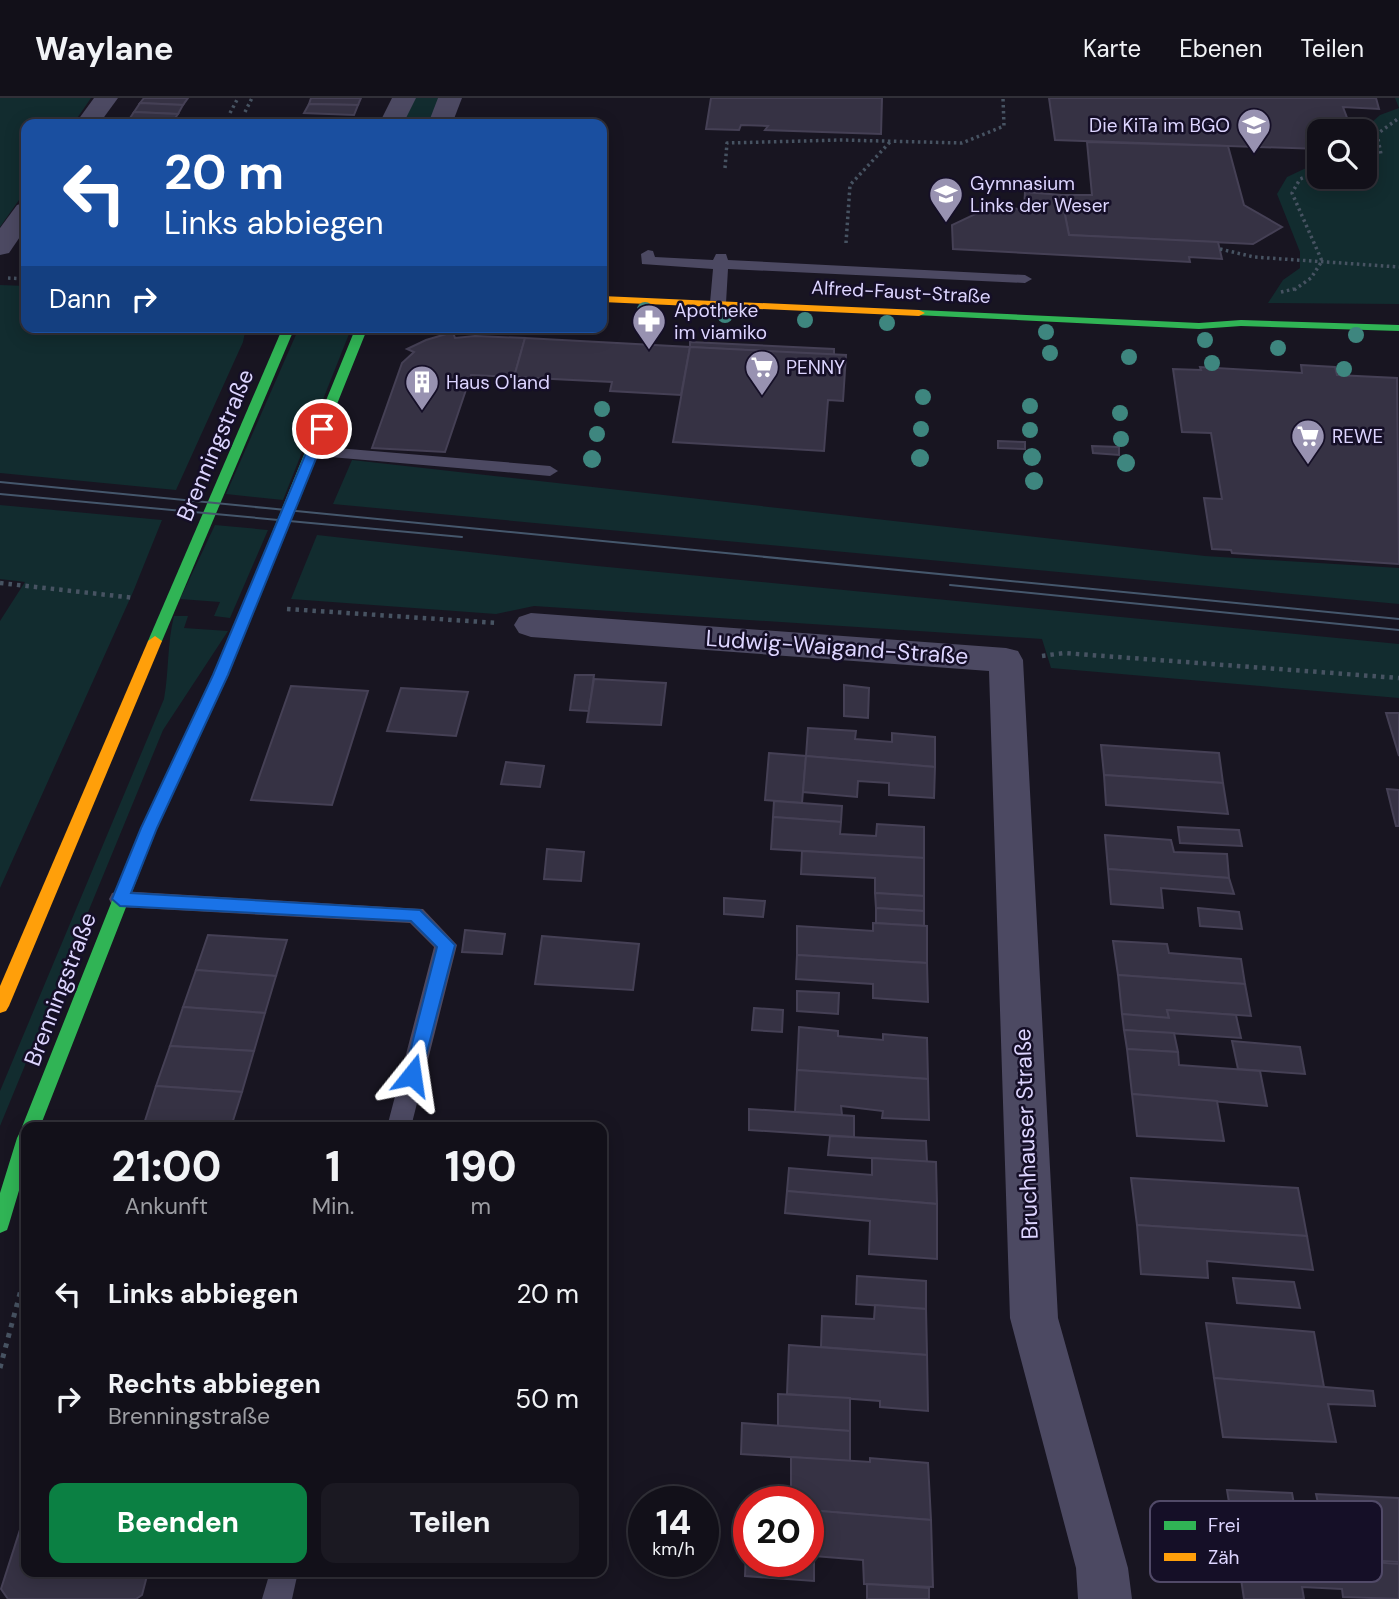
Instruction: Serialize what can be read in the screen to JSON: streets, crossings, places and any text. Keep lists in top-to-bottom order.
{
  "streets": {
    "street": [
      "Alfred-Faust-Straße",
      "Brenningstraße",
      "Ludwig-Waigand-Straße",
      "Bruchhauser Straße"
    ]
  },
  "crossings": [
    ["Ludwig-Waigand-Straße", "Bruchhauser Straße"]
  ],
  "places": {
    "school or university": ["Die KiTa im BGO", "Gymnasium Links der Weser"],
    "pharmacy": ["Apotheke im viamiko"],
    "supermarket": ["PENNY", "REWE"],
    "building": ["Haus O'land"]
  },
  "legend": ["Frei", "Zäh"],
  "page": {
    "header": "Waylane",
    "nav": ["Karte", "Ebenen", "Teilen"],
    "turn": ["20 m", "Links abbiegen"],
    "then": "Dann",
    "eta": [
      "21:00",
      "Ankunft",
      "1",
      "Min.",
      "190",
      "m"
    ],
    "list": [
      {
        "name": "Links abbiegen",
        "value": "20 m"
      },
      {
        "name": "Rechts abbiegen",
        "note": "Brenningstraße",
        "value": "50 m"
      }
    ],
    "buttons": ["Beenden", "Teilen"],
    "speed": "14 km/h",
    "limit": "20"
  }
}
